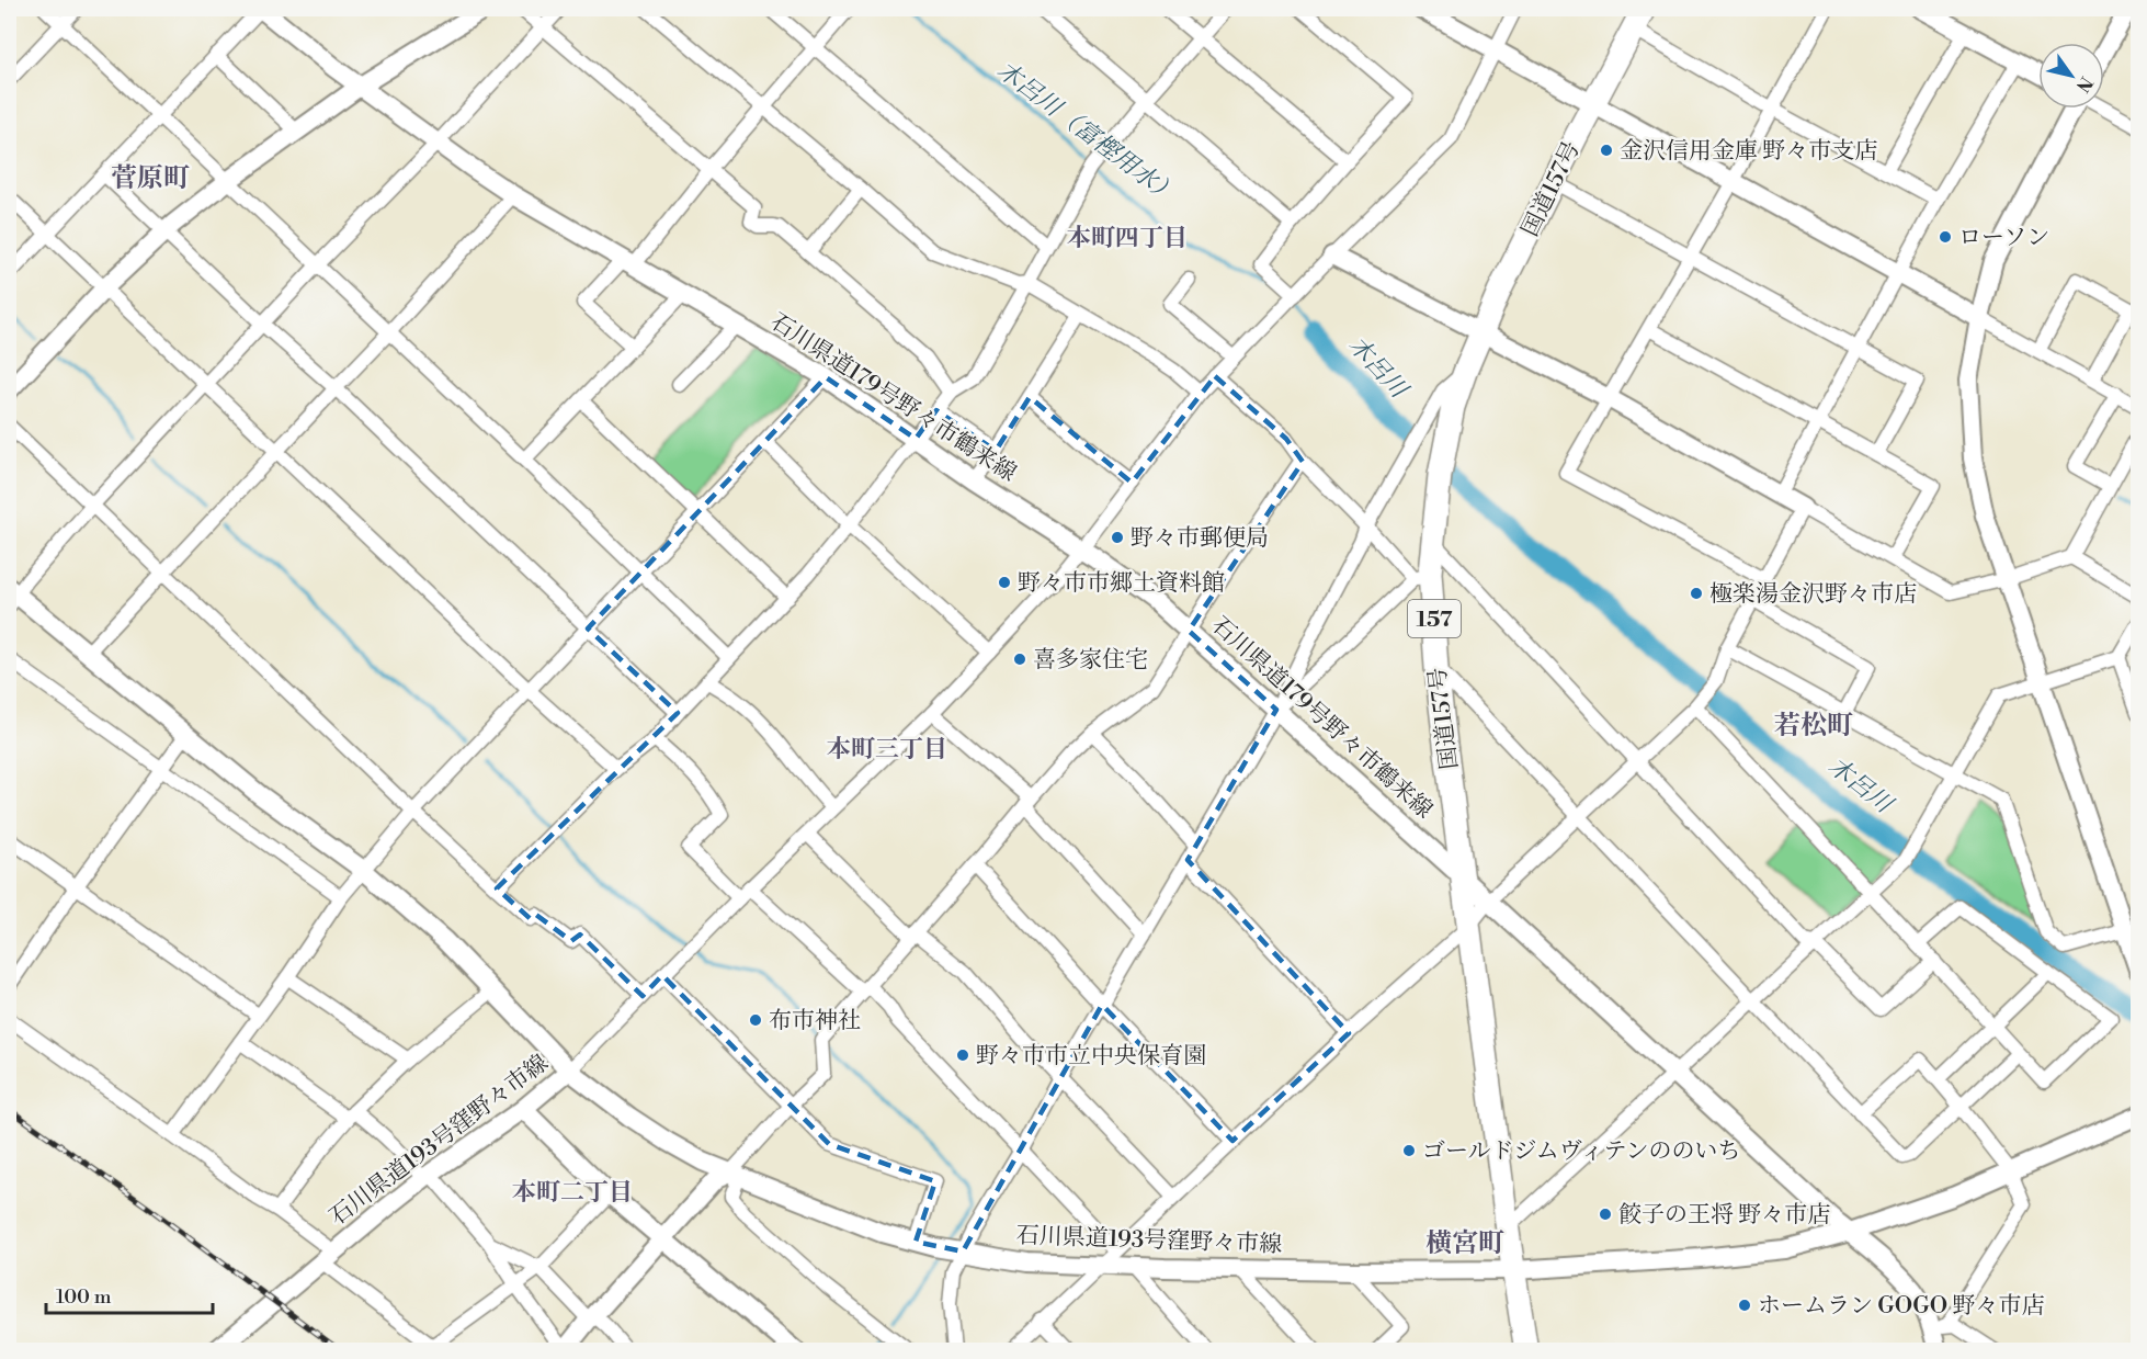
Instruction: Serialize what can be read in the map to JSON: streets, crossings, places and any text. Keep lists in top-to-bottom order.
{
  "streets": {
    "highway": ["国道157号", "157"],
    "street": ["石川県道179号野々市鶴来線", "石川県道193号窪野々市線"]
  },
  "crossings": [
    ["国道157号", "石川県道179号野々市鶴来線"],
    ["国道157号", "石川県道193号窪野々市線"],
    ["石川県道179号野々市鶴来線", "石川県道193号窪野々市線"]
  ],
  "districts": [
    "菅原町",
    "本町四丁目",
    "若松町",
    "本町三丁目",
    "本町二丁目",
    "横宮町"
  ],
  "water": ["木呂川（富樫用水）", "木呂川"],
  "places": [
    "金沢信用金庫 野々市支店",
    "ローソン",
    "野々市郵便局",
    "野々市市郷土資料館",
    "極楽湯金沢野々市店",
    "喜多家住宅",
    "布市神社",
    "野々市市立中央保育園",
    "ゴールドジムヴィテンののいち",
    "餃子の王将 野々市店",
    "ホームラン GOGO 野々市店"
  ],
  "scale_bar": "100 m",
  "north": "bottom right"
}
